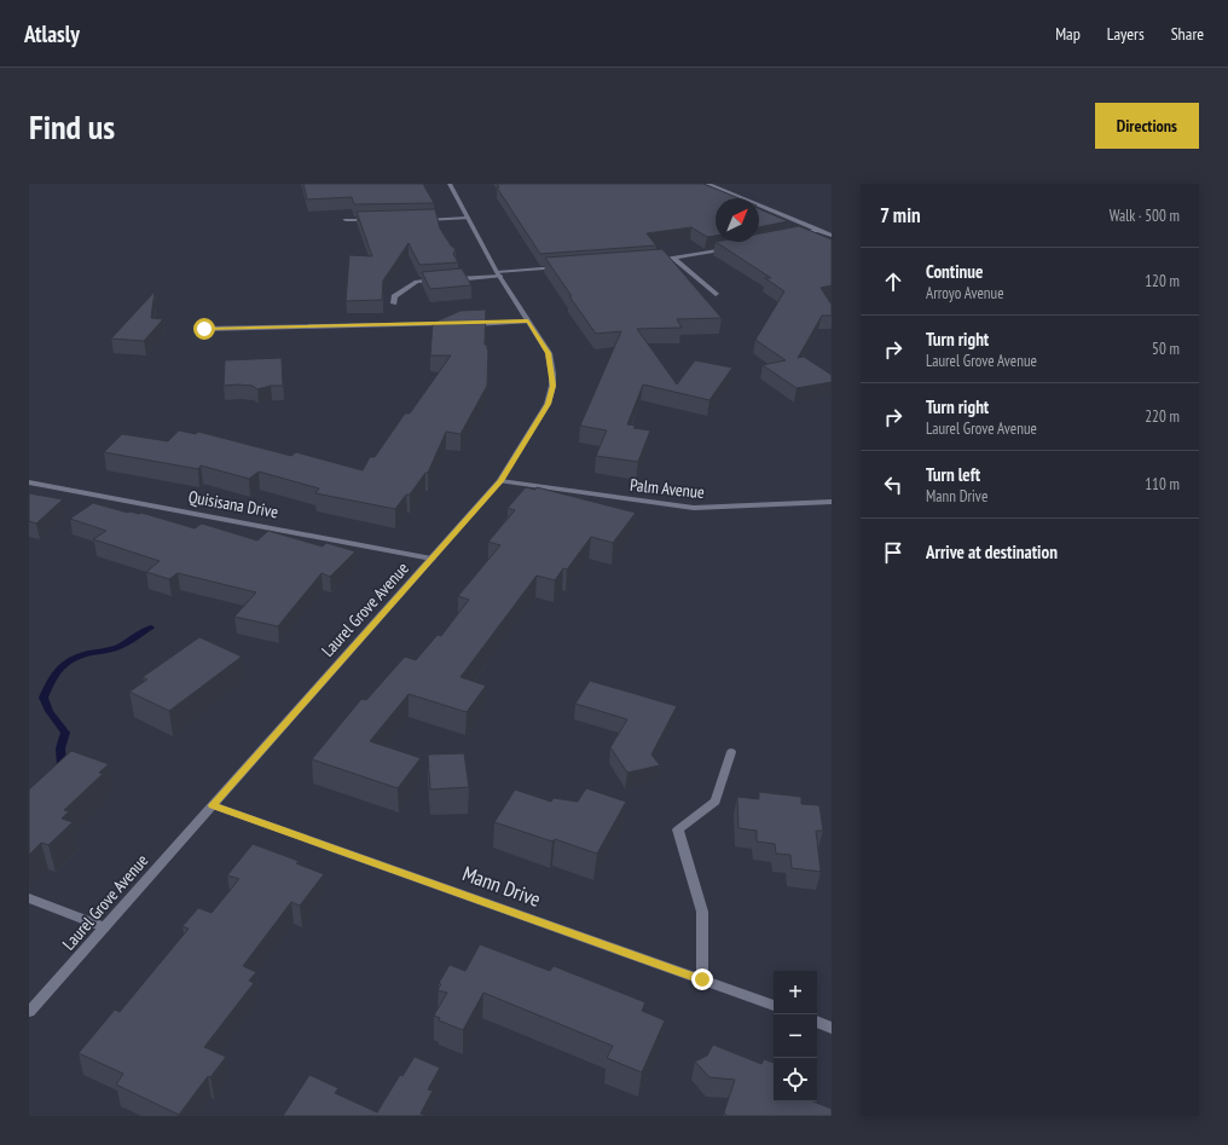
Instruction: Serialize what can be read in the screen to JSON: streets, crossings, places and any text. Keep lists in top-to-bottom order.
{
  "streets": {
    "street": [
      "Palm Avenue",
      "Quisisana Drive",
      "Laurel Grove Avenue",
      "Mann Drive"
    ]
  },
  "crossings": [
    ["Palm Avenue", "Laurel Grove Avenue"],
    ["Quisisana Drive", "Laurel Grove Avenue"],
    ["Laurel Grove Avenue", "Mann Drive"]
  ],
  "north": "top right",
  "page": {
    "header": "Atlasly",
    "nav": ["Map", "Layers", "Share"],
    "buttons": "Directions",
    "title": "Find us",
    "heading": ["7 min", "Walk · 500 m"],
    "list": [
      ["Continue", "Arroyo Avenue", "120 m"],
      ["Turn right", "Laurel Grove Avenue", "50 m"],
      ["Turn right", "Laurel Grove Avenue", "220 m"],
      ["Turn left", "Mann Drive", "110 m"],
      "Arrive at destination"
    ],
    "map_buttons": ["+", "−"]
  }
}
